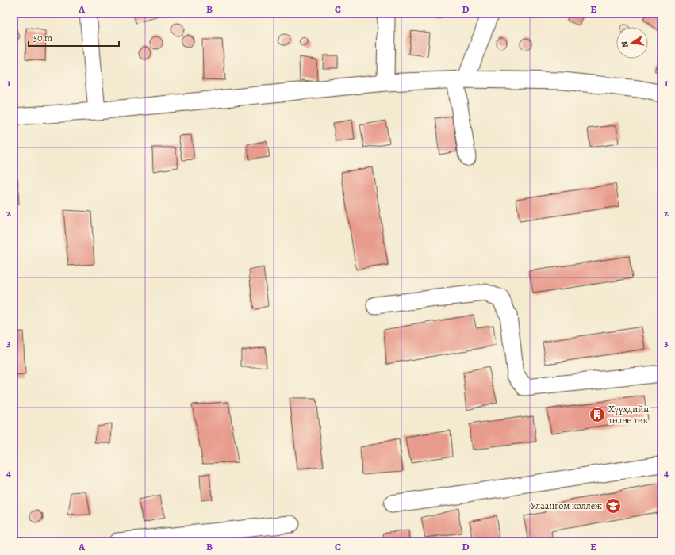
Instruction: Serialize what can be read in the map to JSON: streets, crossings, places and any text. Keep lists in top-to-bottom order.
{
  "places": {
    "building": ["Хүүхдийн төлөө төв"],
    "school or university": ["Улаангом коллеж"]
  },
  "scale_bar": "50 m",
  "north": "left",
  "grid": {
    "columns": [
      "A",
      "B",
      "C",
      "D",
      "E"
    ],
    "rows": [
      "1",
      "2",
      "3",
      "4"
    ]
  }
}
